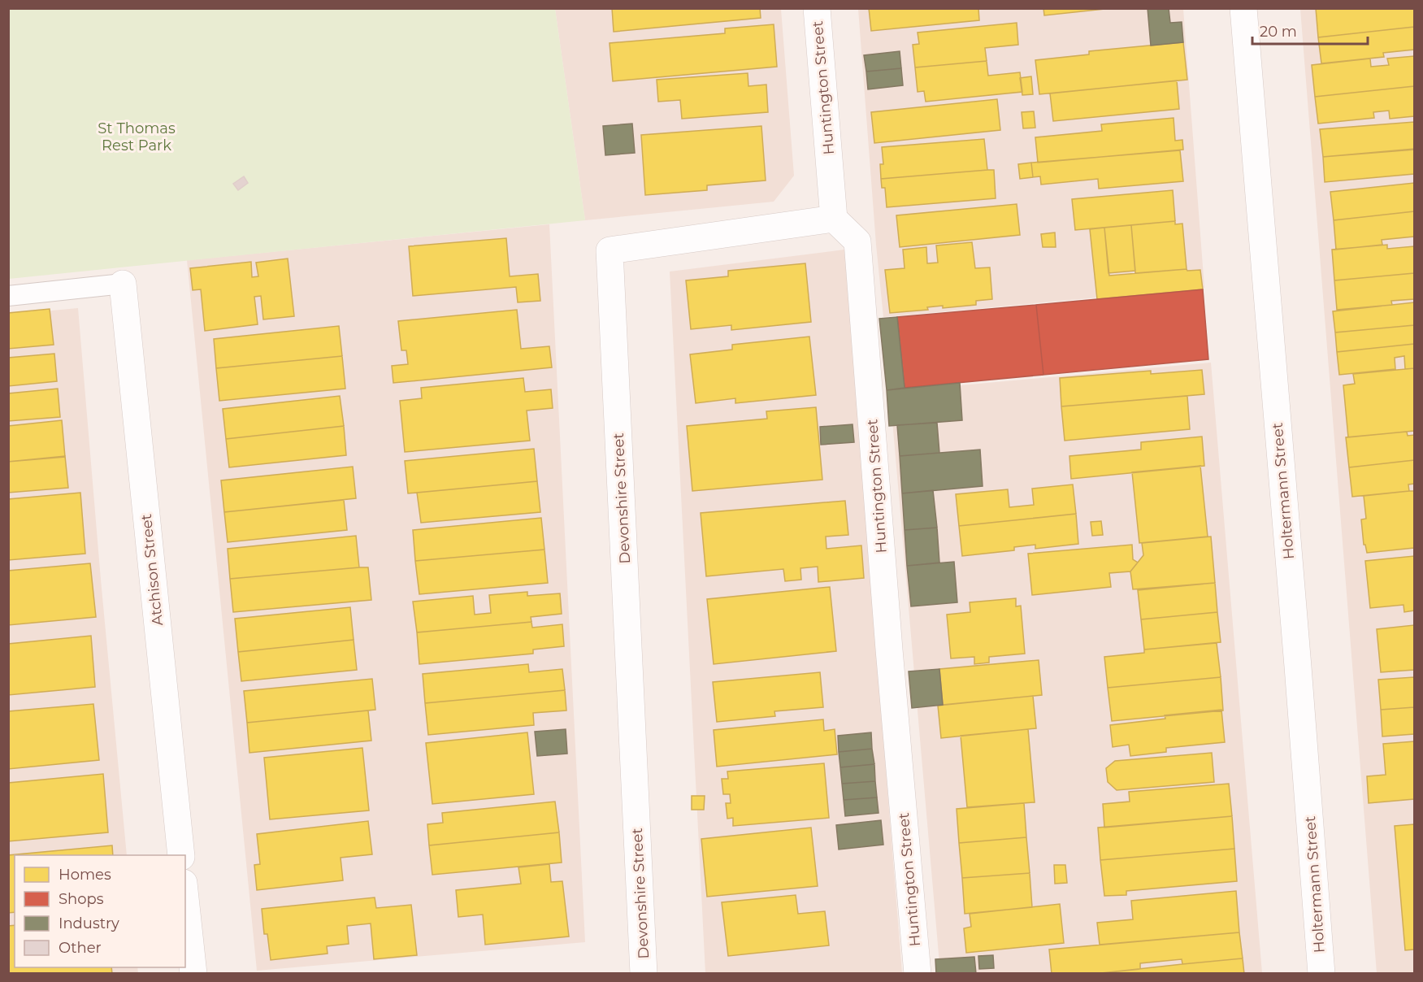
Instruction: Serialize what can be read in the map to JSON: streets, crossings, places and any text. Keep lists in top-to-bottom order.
{
  "streets": {
    "street": [
      "Huntington Street",
      "Holtermann Street",
      "Devonshire Street",
      "Atchison Street"
    ]
  },
  "crossings": [
    ["Huntington Street", "Devonshire Street"]
  ],
  "parks": ["St Thomas Rest Park"],
  "legend": [
    "Homes",
    "Shops",
    "Industry",
    "Other"
  ],
  "scale_bar": "20 m"
}
